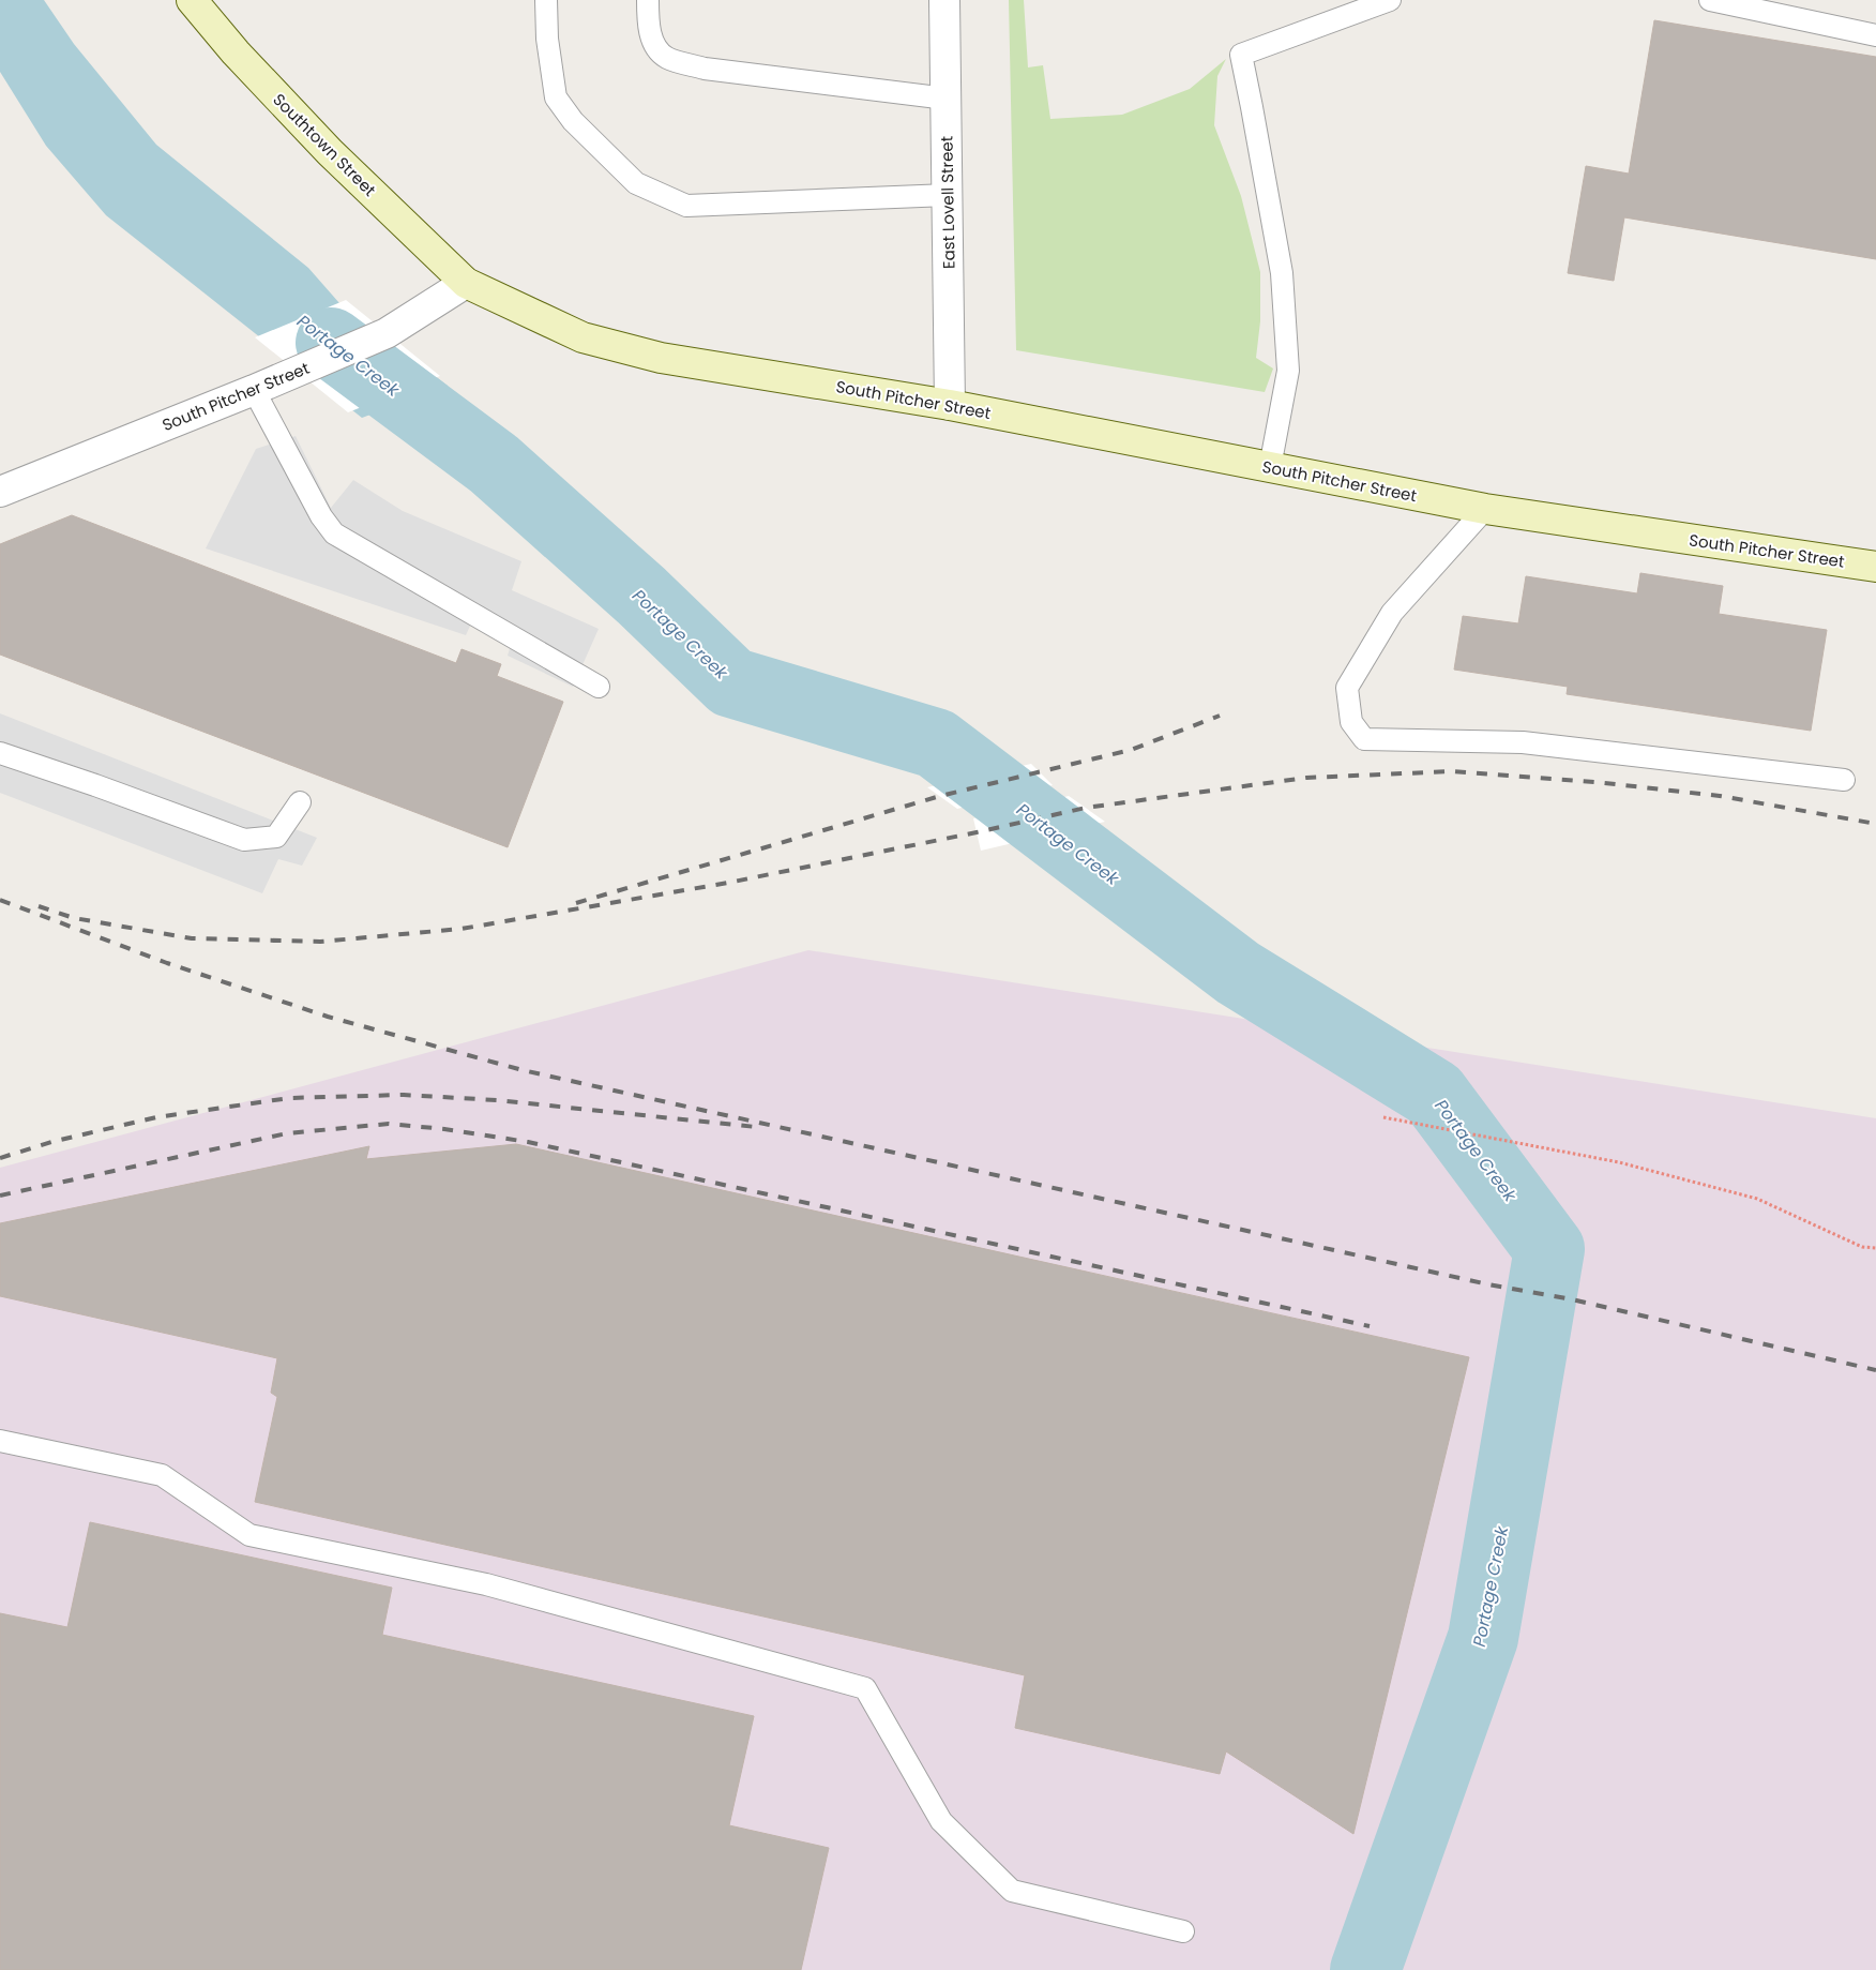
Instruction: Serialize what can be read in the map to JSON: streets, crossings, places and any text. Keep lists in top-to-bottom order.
{
  "streets": {
    "main road": ["Southtown Street", "South Pitcher Street"],
    "street": ["East Lovell Street"]
  },
  "crossings": [
    ["Southtown Street", "South Pitcher Street"],
    ["East Lovell Street", "South Pitcher Street"]
  ],
  "water": ["Portage Creek"]
}
